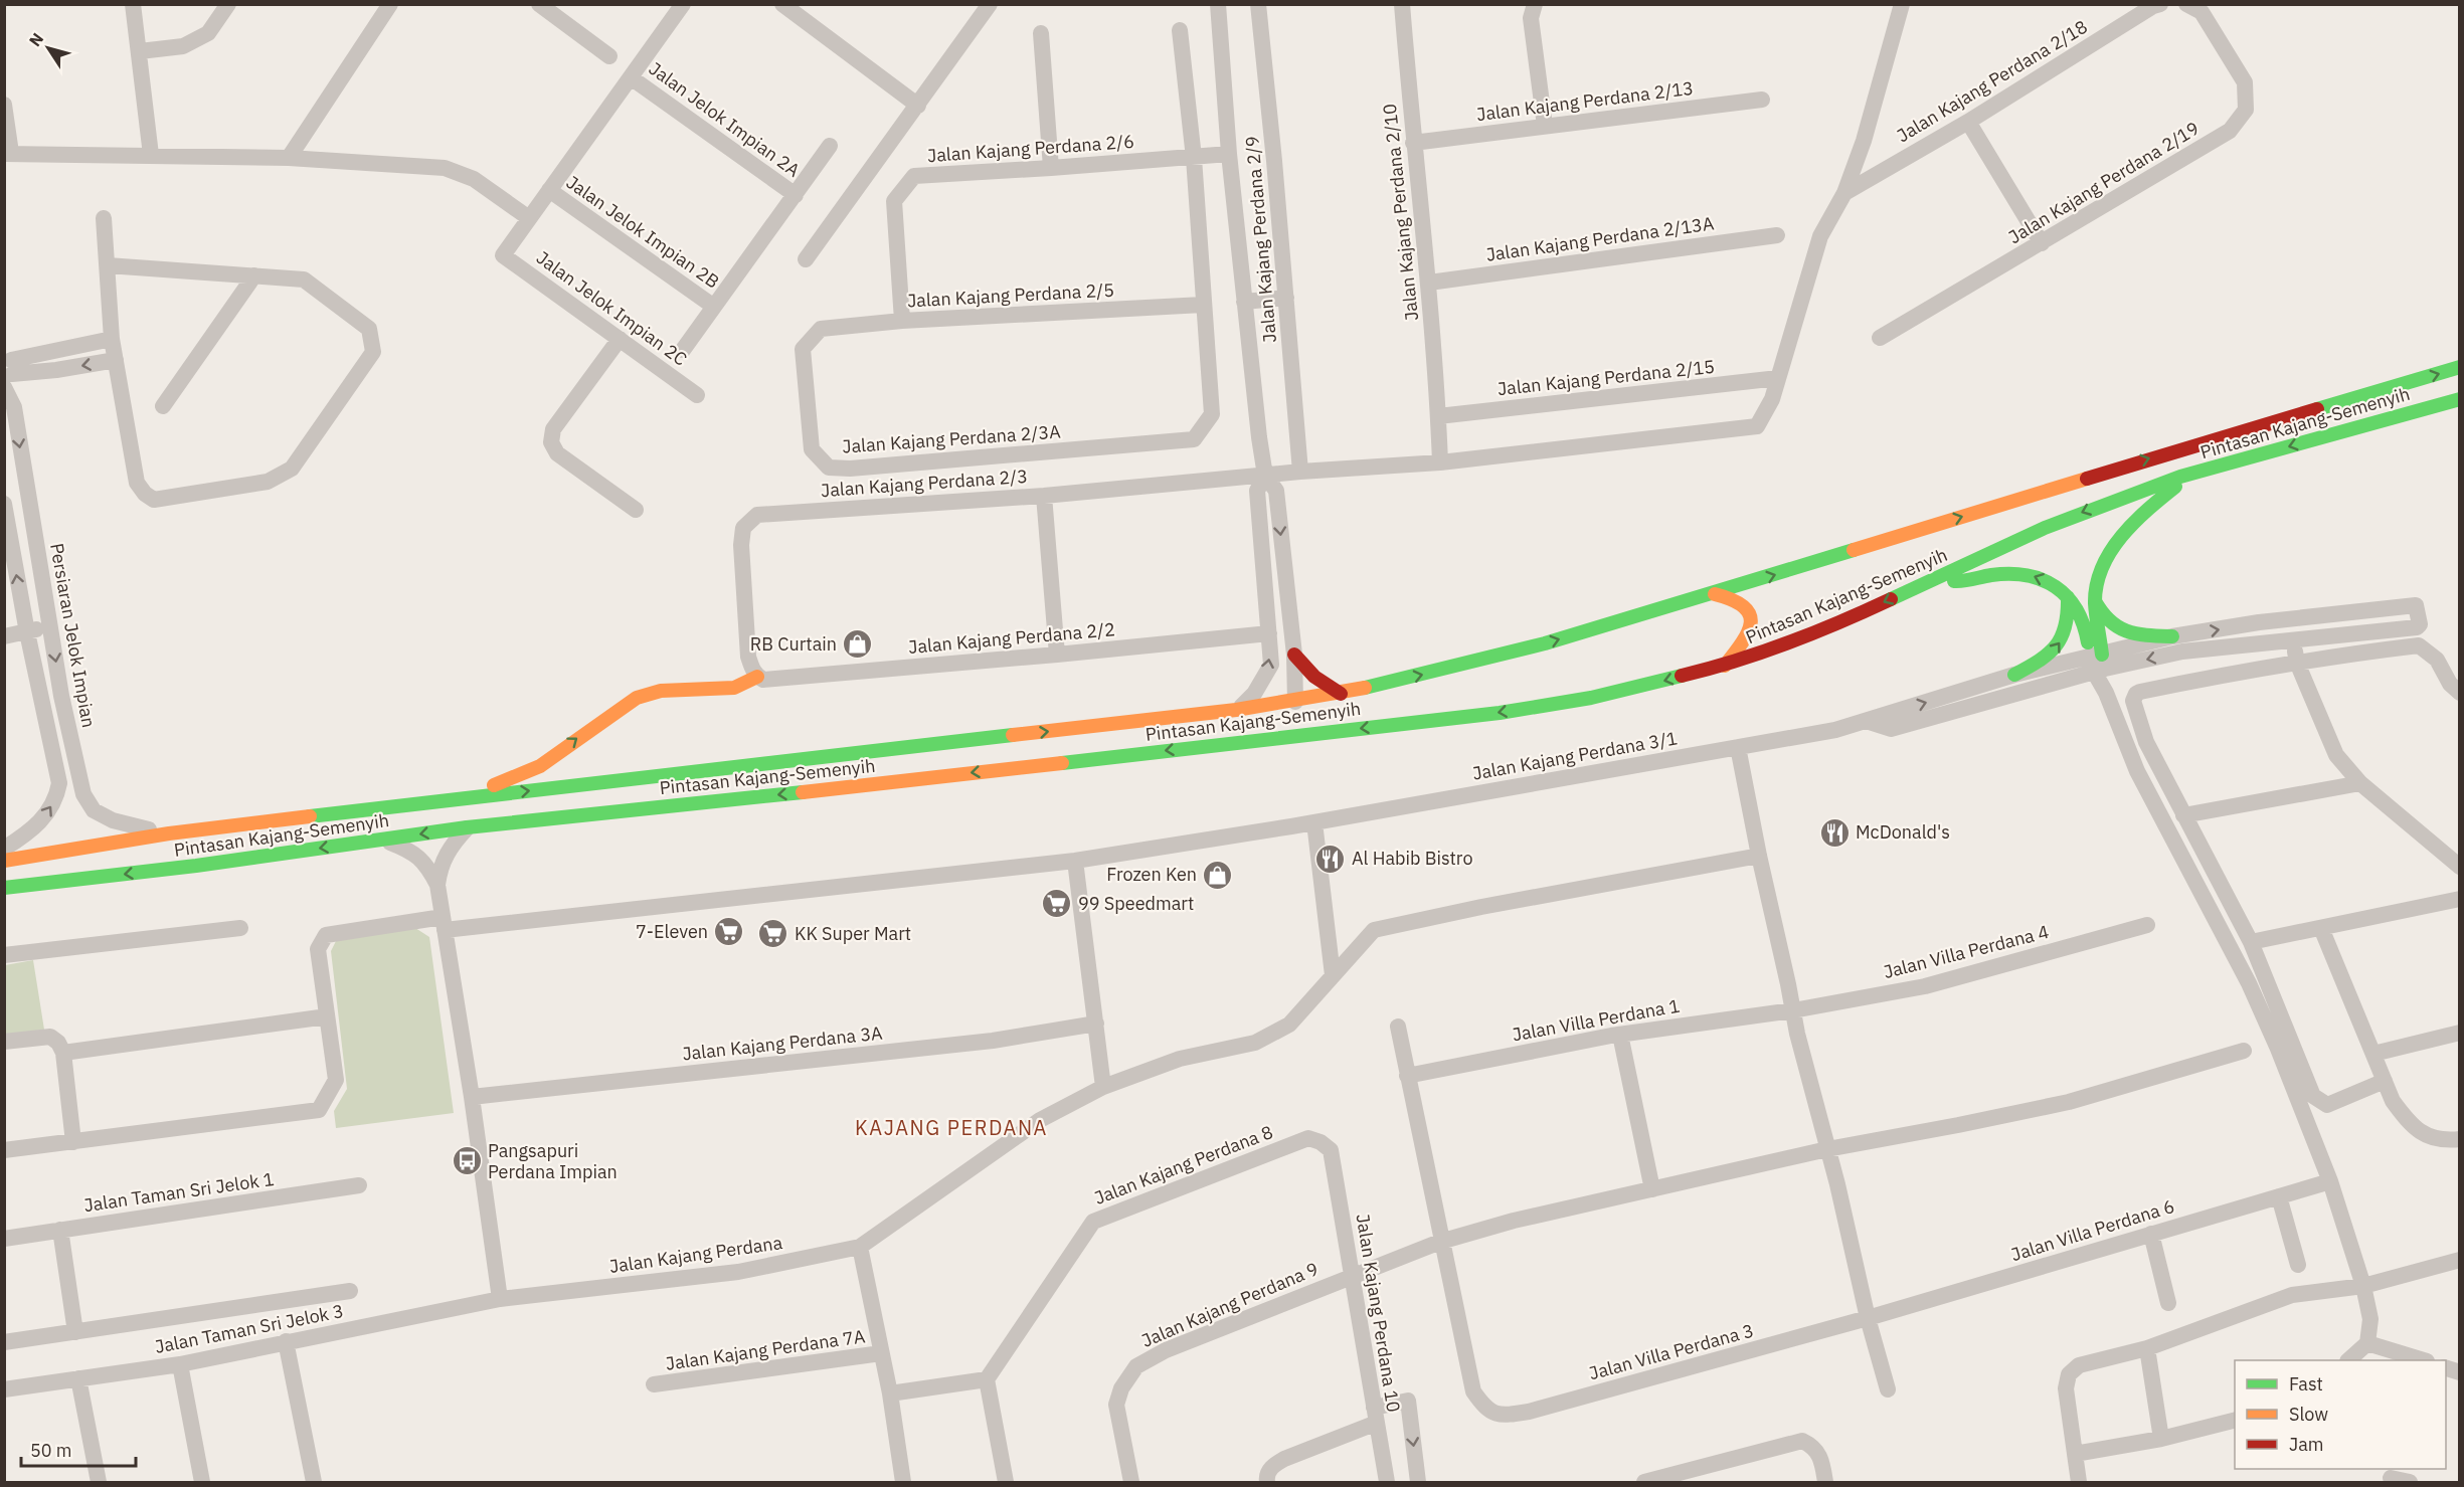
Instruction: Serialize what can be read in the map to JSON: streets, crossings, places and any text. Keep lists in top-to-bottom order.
{
  "streets": {
    "highway": ["Pintasan Kajang-Semenyih"],
    "street": [
      "Jalan Kajang Perdana 2/18",
      "Jalan Kajang Perdana 2/13",
      "Jalan Jelok Impian 2A",
      "Jalan Kajang Perdana 2/6",
      "Jalan Kajang Perdana 2/19",
      "Jalan Kajang Perdana 2/10",
      "Jalan Jelok Impian 2B",
      "Jalan Kajang Perdana 2/9",
      "Jalan Kajang Perdana 2/13A",
      "Jalan Kajang Perdana 2/5",
      "Jalan Jelok Impian 2C",
      "Jalan Kajang Perdana 2/15",
      "Jalan Kajang Perdana 2/3A",
      "Jalan Kajang Perdana 2/3",
      "Persiaran Jelok Impian",
      "Jalan Kajang Perdana 2/2",
      "Jalan Kajang Perdana 3/1",
      "Jalan Villa Perdana 4",
      "Jalan Villa Perdana 1",
      "Jalan Kajang Perdana 3A",
      "Jalan Kajang Perdana 8",
      "Jalan Taman Sri Jelok 1",
      "Jalan Villa Perdana 6",
      "Jalan Kajang Perdana",
      "Jalan Kajang Perdana 9",
      "Jalan Kajang Perdana 10",
      "Jalan Taman Sri Jelok 3",
      "Jalan Kajang Perdana 7A",
      "Jalan Villa Perdana 3"
    ]
  },
  "crossings": [
    ["Jalan Kajang Perdana 2/13", "Jalan Kajang Perdana 2/10"],
    ["Jalan Kajang Perdana 2/6", "Jalan Kajang Perdana 2/5"],
    ["Jalan Kajang Perdana 2/10", "Jalan Kajang Perdana 2/13A"],
    ["Jalan Kajang Perdana 2/10", "Jalan Kajang Perdana 2/15"],
    ["Jalan Kajang Perdana 2/10", "Jalan Kajang Perdana 2/3"],
    ["Jalan Kajang Perdana 2/9", "Jalan Kajang Perdana 2/3"],
    ["Jalan Kajang Perdana 2/5", "Jalan Kajang Perdana 2/3A"],
    ["Jalan Kajang Perdana 2/15", "Jalan Kajang Perdana 2/3"],
    ["Pintasan Kajang-Semenyih", "Persiaran Jelok Impian"],
    ["Jalan Kajang Perdana 2/3", "Jalan Kajang Perdana 2/2"],
    ["Jalan Villa Perdana 4", "Jalan Villa Perdana 1"],
    ["Jalan Kajang Perdana 8", "Jalan Kajang Perdana 10"],
    ["Jalan Villa Perdana 6", "Jalan Villa Perdana 3"],
    ["Jalan Kajang Perdana", "Jalan Taman Sri Jelok 3"],
    ["Jalan Kajang Perdana 9", "Jalan Kajang Perdana 10"],
    ["Jalan Kajang Perdana 9", "Jalan Villa Perdana 3"]
  ],
  "one_way": ["Persiaran Jelok Impian"],
  "districts": ["KAJANG PERDANA"],
  "places": {
    "shop": ["RB Curtain", "Frozen Ken"],
    "restaurant": ["McDonald's", "Al Habib Bistro"],
    "supermarket": ["99 Speedmart", "7-Eleven", "KK Super Mart"],
    "bus stop": ["Pangsapuri Perdana Impian"]
  },
  "legend": ["Fast", "Slow", "Jam"],
  "scale_bar": "50 m",
  "north": "top left"
}
